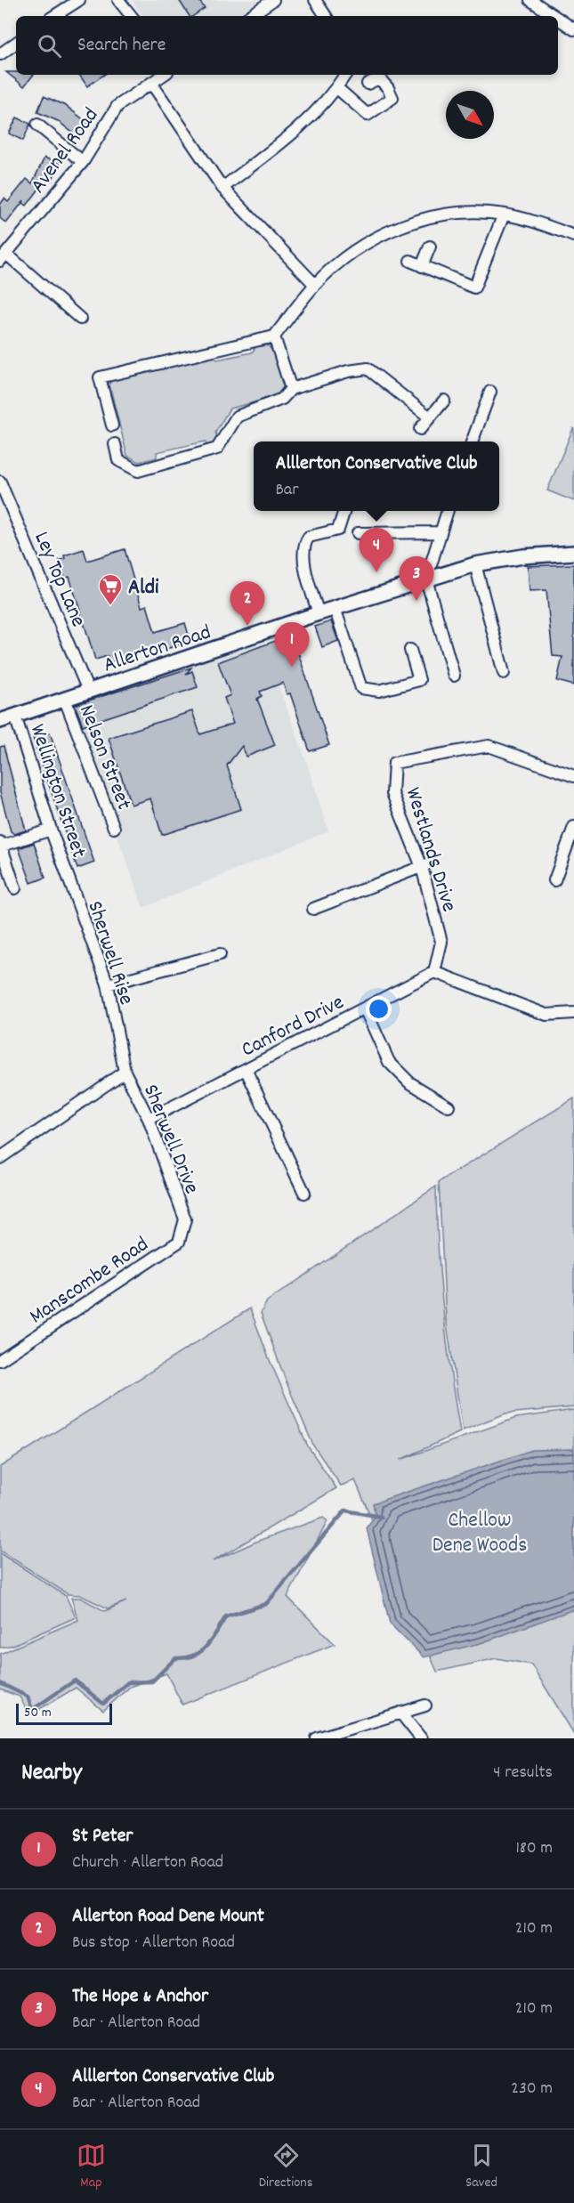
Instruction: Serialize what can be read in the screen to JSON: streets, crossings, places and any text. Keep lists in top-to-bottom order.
{
  "streets": {
    "street": [
      "Avenel Road",
      "Ley Top Lane",
      "Allerton Road",
      "Nelson Street",
      "Wellington Street",
      "Westlands Drive",
      "Sherwell Rise",
      "Canford Drive",
      "Sherwell Drive",
      "Manscombe Road"
    ]
  },
  "crossings": [
    ["Ley Top Lane", "Allerton Road"],
    ["Allerton Road", "Nelson Street"],
    ["Allerton Road", "Wellington Street"],
    ["Wellington Street", "Sherwell Rise"],
    ["Westlands Drive", "Canford Drive"],
    ["Sherwell Rise", "Sherwell Drive"],
    ["Canford Drive", "Sherwell Drive"],
    ["Sherwell Drive", "Manscombe Road"]
  ],
  "parks": ["Chellow Dene Woods"],
  "places": {
    "supermarket": ["Aldi"]
  },
  "scale_bar": "50 m",
  "north": "bottom right",
  "page": {
    "search": "Search here",
    "popup": ["Alllerton Conservative Club", "Bar"],
    "pins": [
      "4",
      "3",
      "2",
      "1"
    ],
    "scale": "50 m",
    "heading": ["Nearby", "4 results"],
    "list": [
      {
        "mark": "1",
        "name": "St Peter",
        "note": "Church · Allerton Road",
        "value": "180 m"
      },
      {
        "mark": "2",
        "name": "Allerton Road Dene Mount",
        "note": "Bus stop · Allerton Road",
        "value": "210 m"
      },
      {
        "mark": "3",
        "name": "The Hope & Anchor",
        "note": "Bar · Allerton Road",
        "value": "210 m"
      },
      {
        "mark": "4",
        "name": "Alllerton Conservative Club",
        "note": "Bar · Allerton Road",
        "value": "230 m"
      }
    ],
    "nav": ["Map", "Directions", "Saved"]
  }
}
